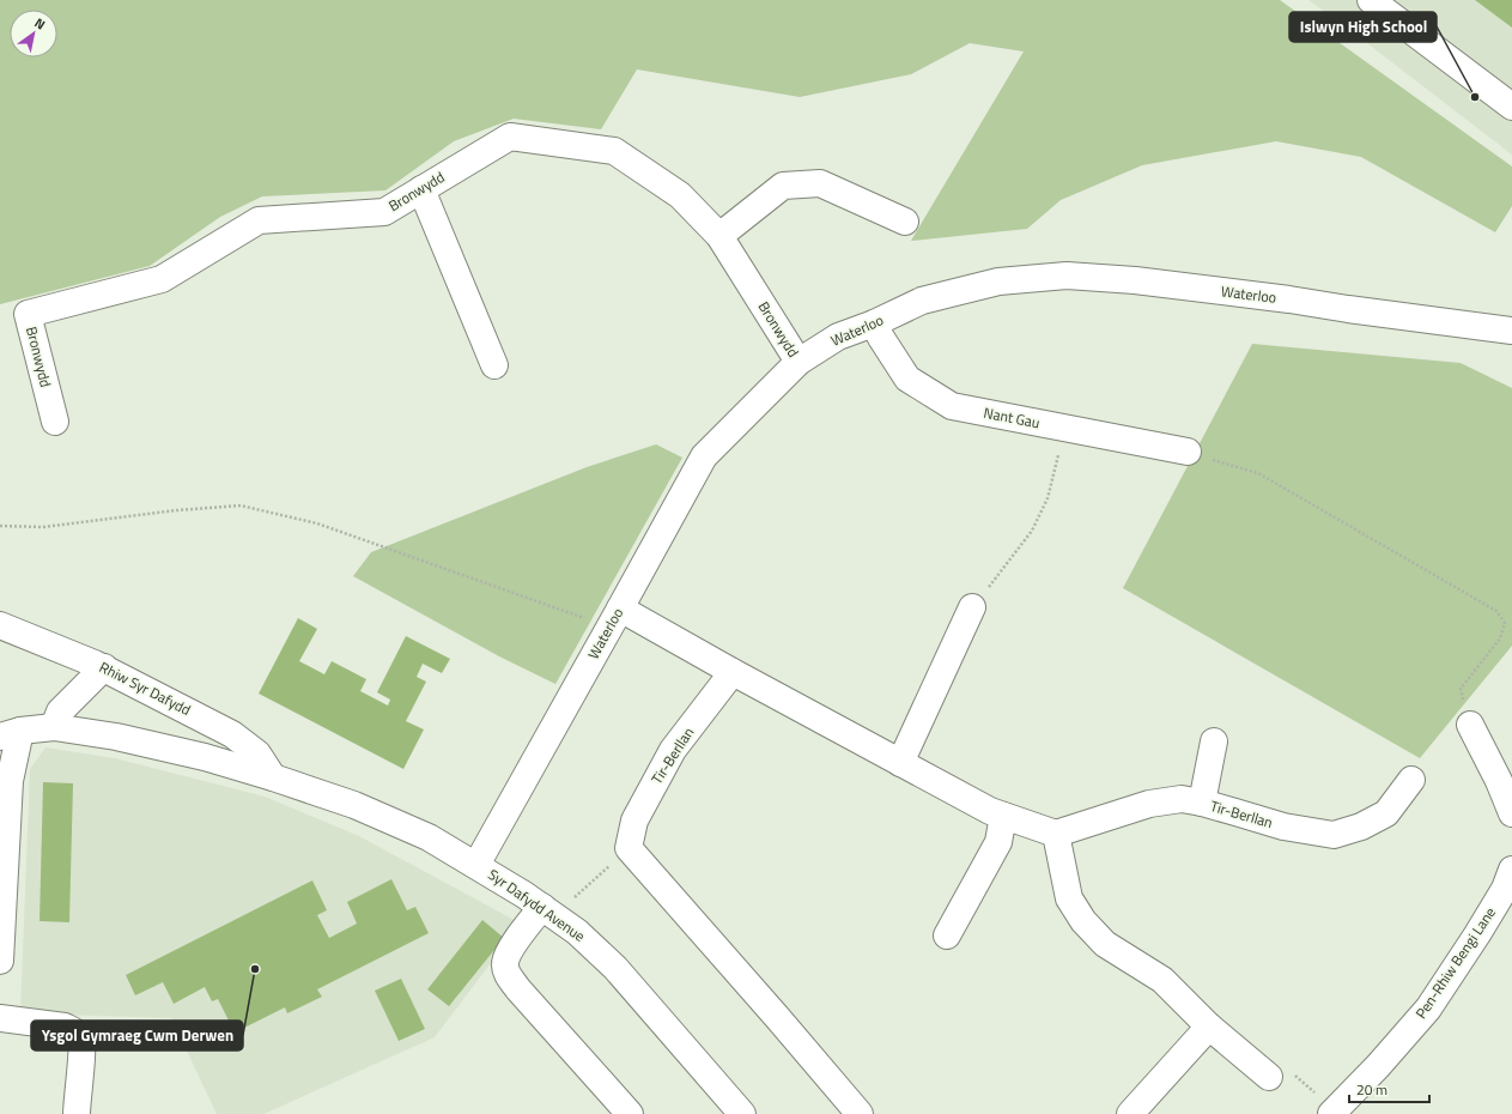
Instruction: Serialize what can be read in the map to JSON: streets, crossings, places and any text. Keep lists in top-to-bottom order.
{
  "streets": {
    "street": [
      "Bronwydd",
      "Waterloo",
      "Nant Gau",
      "Rhiw Syr Dafydd",
      "Tir-Berllan",
      "Syr Dafydd Avenue",
      "Pen-Rhiw Bengi Lane"
    ]
  },
  "crossings": [
    ["Bronwydd", "Waterloo"],
    ["Waterloo", "Nant Gau"],
    ["Waterloo", "Syr Dafydd Avenue"],
    ["Rhiw Syr Dafydd", "Syr Dafydd Avenue"]
  ],
  "places": ["Islwyn High School", "Ysgol Gymraeg Cwm Derwen"],
  "scale_bar": "20 m",
  "north": "top right"
}
